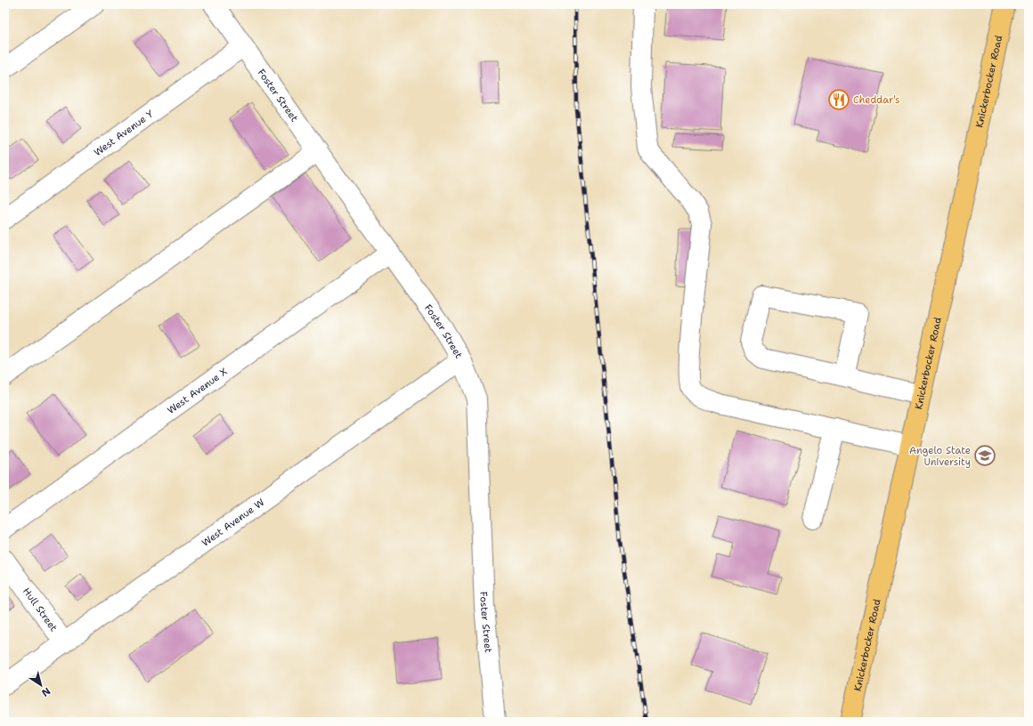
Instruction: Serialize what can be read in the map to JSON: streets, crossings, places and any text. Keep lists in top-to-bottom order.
{
  "streets": {
    "main road": ["Knickerbocker Road"],
    "street": [
      "Foster Street",
      "West Avenue Y",
      "West Avenue X",
      "West Avenue W",
      "Hull Street"
    ]
  },
  "crossings": [
    ["Foster Street", "West Avenue Y"],
    ["Foster Street", "West Avenue X"],
    ["Foster Street", "West Avenue W"],
    ["West Avenue W", "Hull Street"]
  ],
  "places": {
    "restaurant": ["Cheddar's"],
    "school or university": ["Angelo State University"]
  },
  "north": "bottom right"
}
